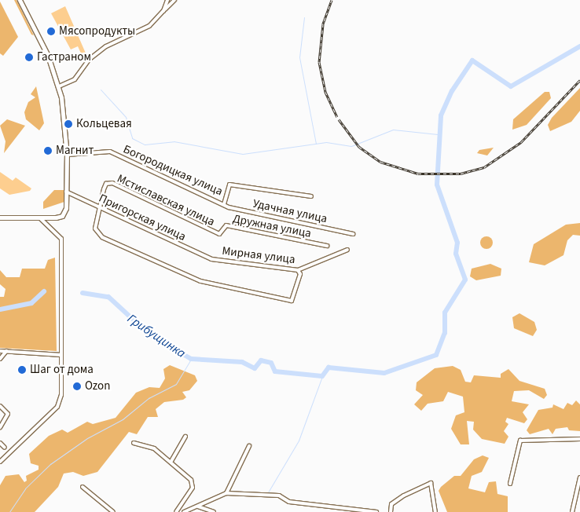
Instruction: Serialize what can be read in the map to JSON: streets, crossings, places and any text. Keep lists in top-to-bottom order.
{
  "streets": {
    "street": [
      "Богородицкая улица",
      "Мстиславская улица",
      "Удачная улица",
      "Пригорская улица",
      "Дружная улица",
      "Мирная улица"
    ]
  },
  "crossings": [
    ["Богородицкая улица", "Удачная улица"],
    ["Мстиславская улица", "Пригорская улица"],
    ["Мстиславская улица", "Дружная улица"],
    ["Пригорская улица", "Мирная улица"]
  ],
  "water": ["Грибущинка"],
  "places": [
    "Мясопродукты",
    "Гастраном",
    "Кольцевая",
    "Магнит",
    "Шаг от дома",
    "Ozon"
  ]
}
